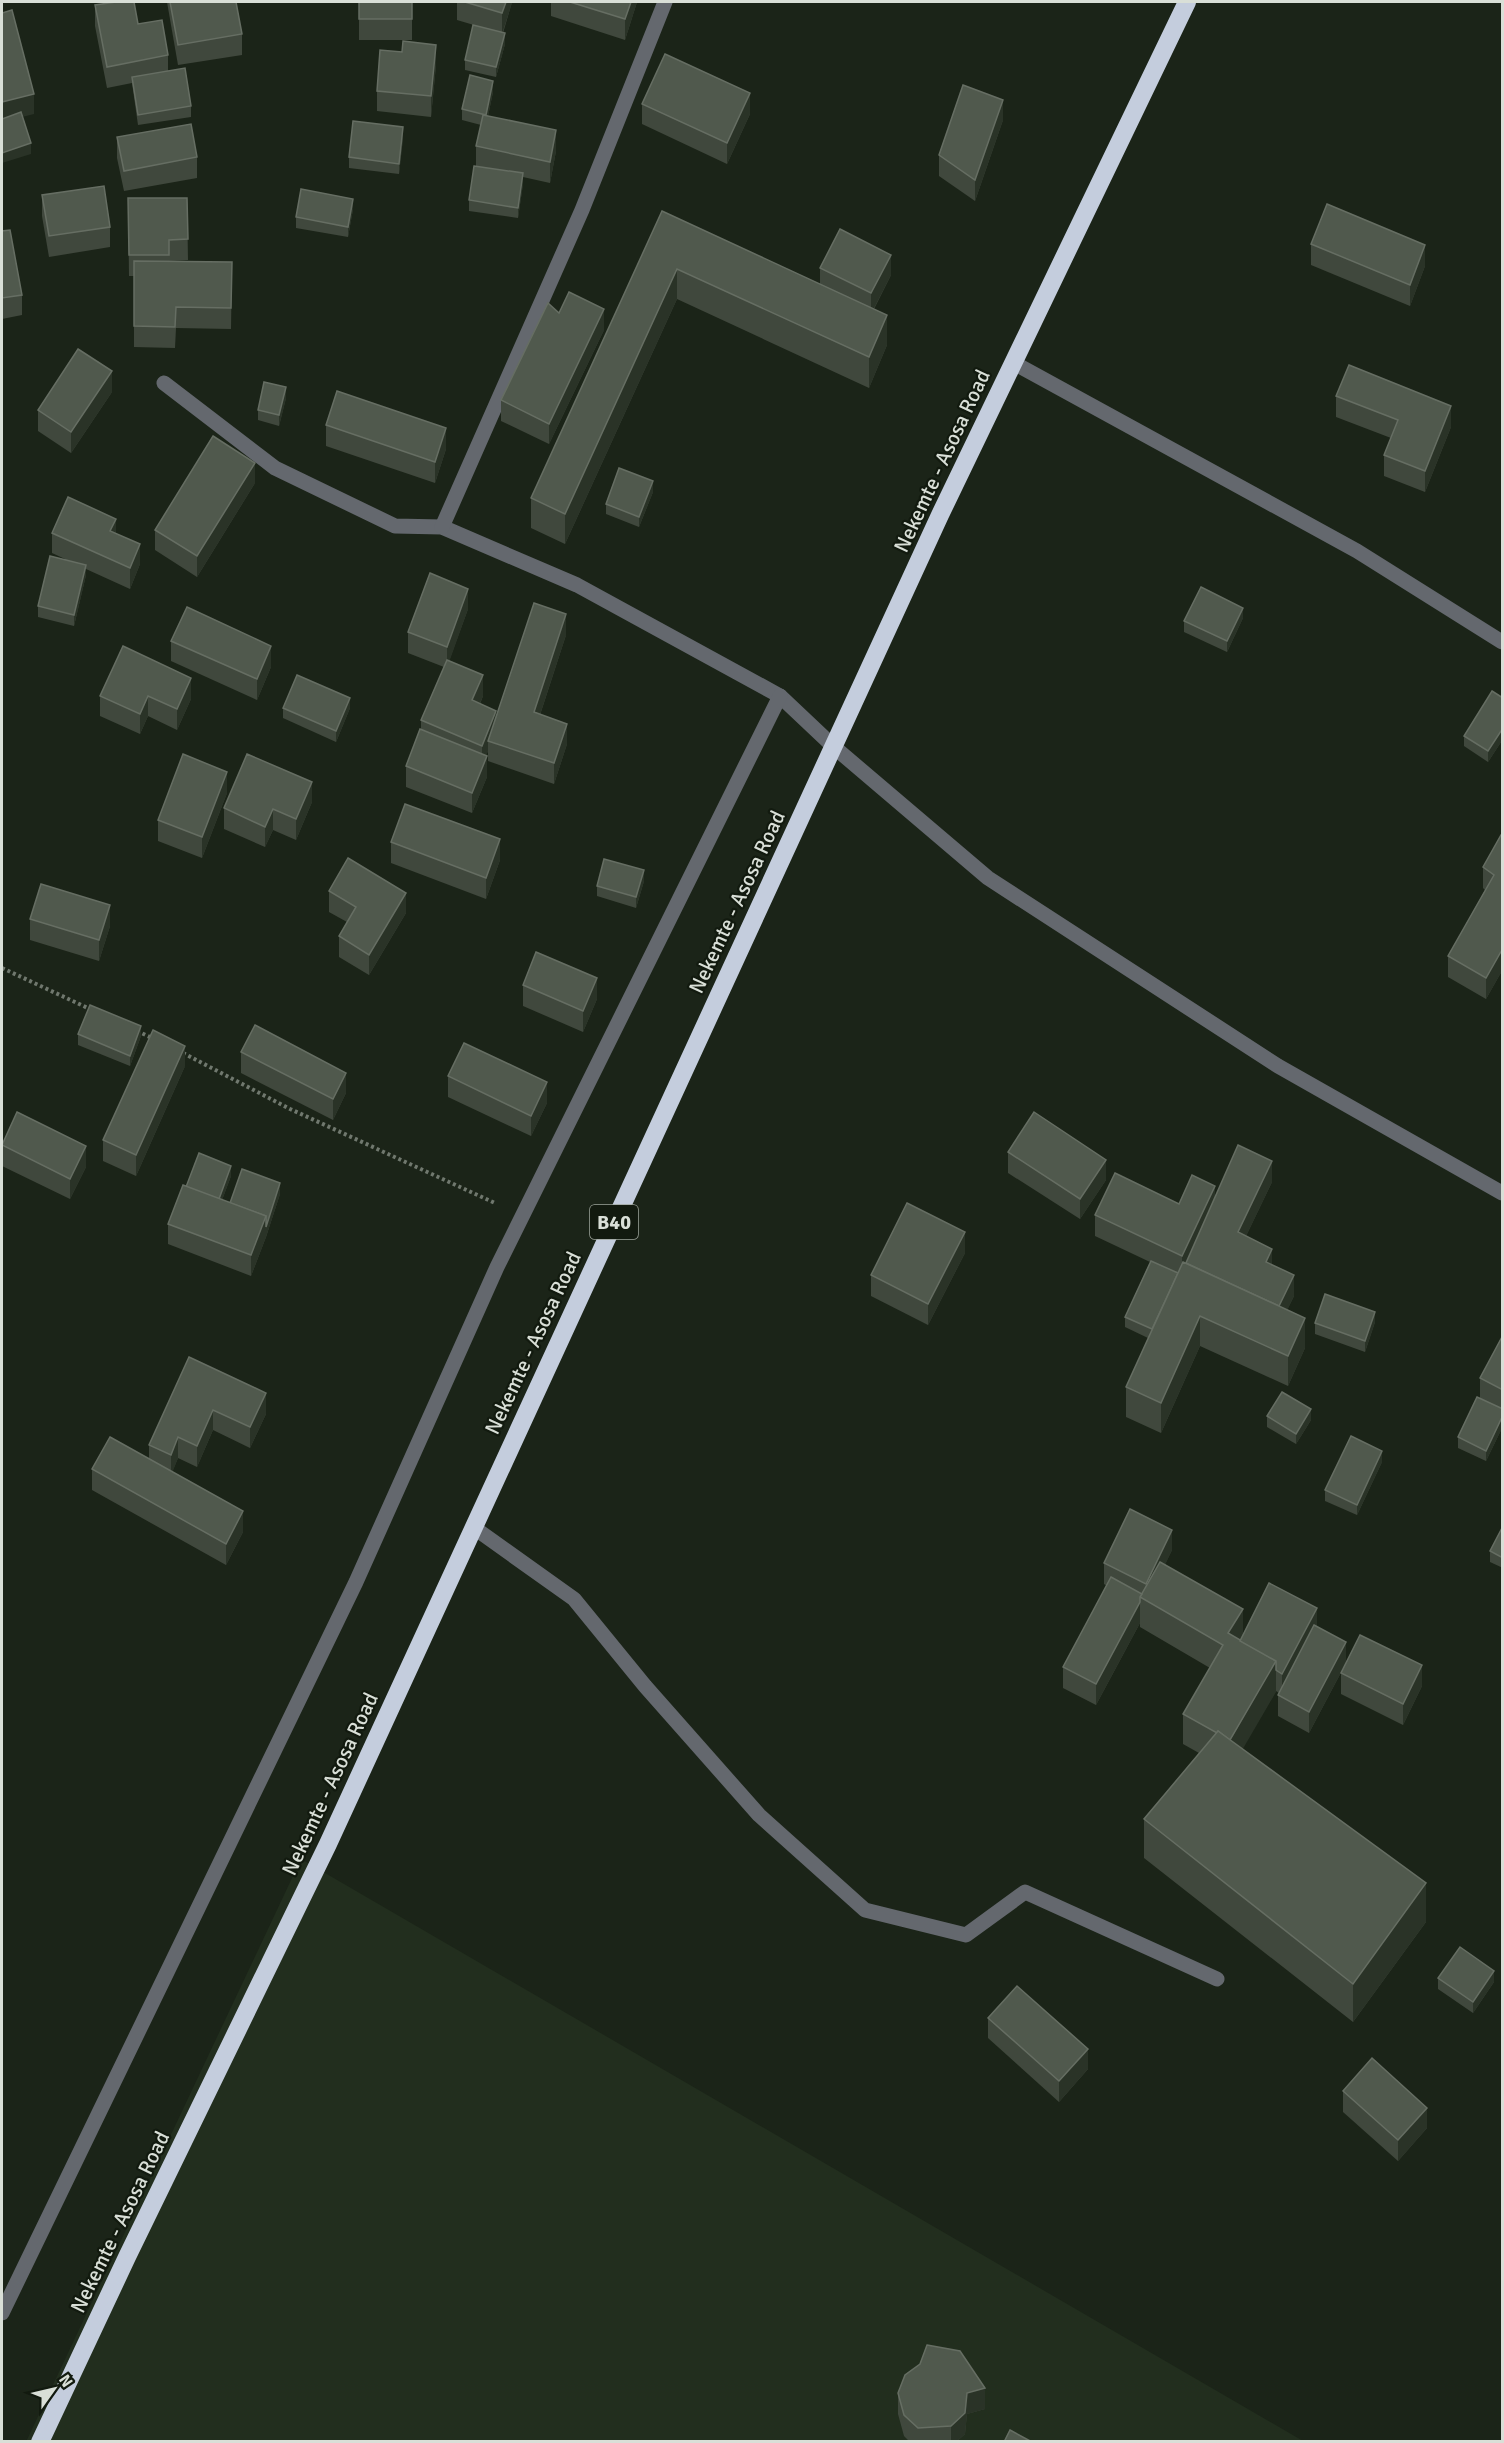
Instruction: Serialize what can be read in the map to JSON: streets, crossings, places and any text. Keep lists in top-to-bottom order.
{
  "streets": {
    "highway": ["Nekemte - Asosa Road", "B40"]
  },
  "north": "top right"
}
